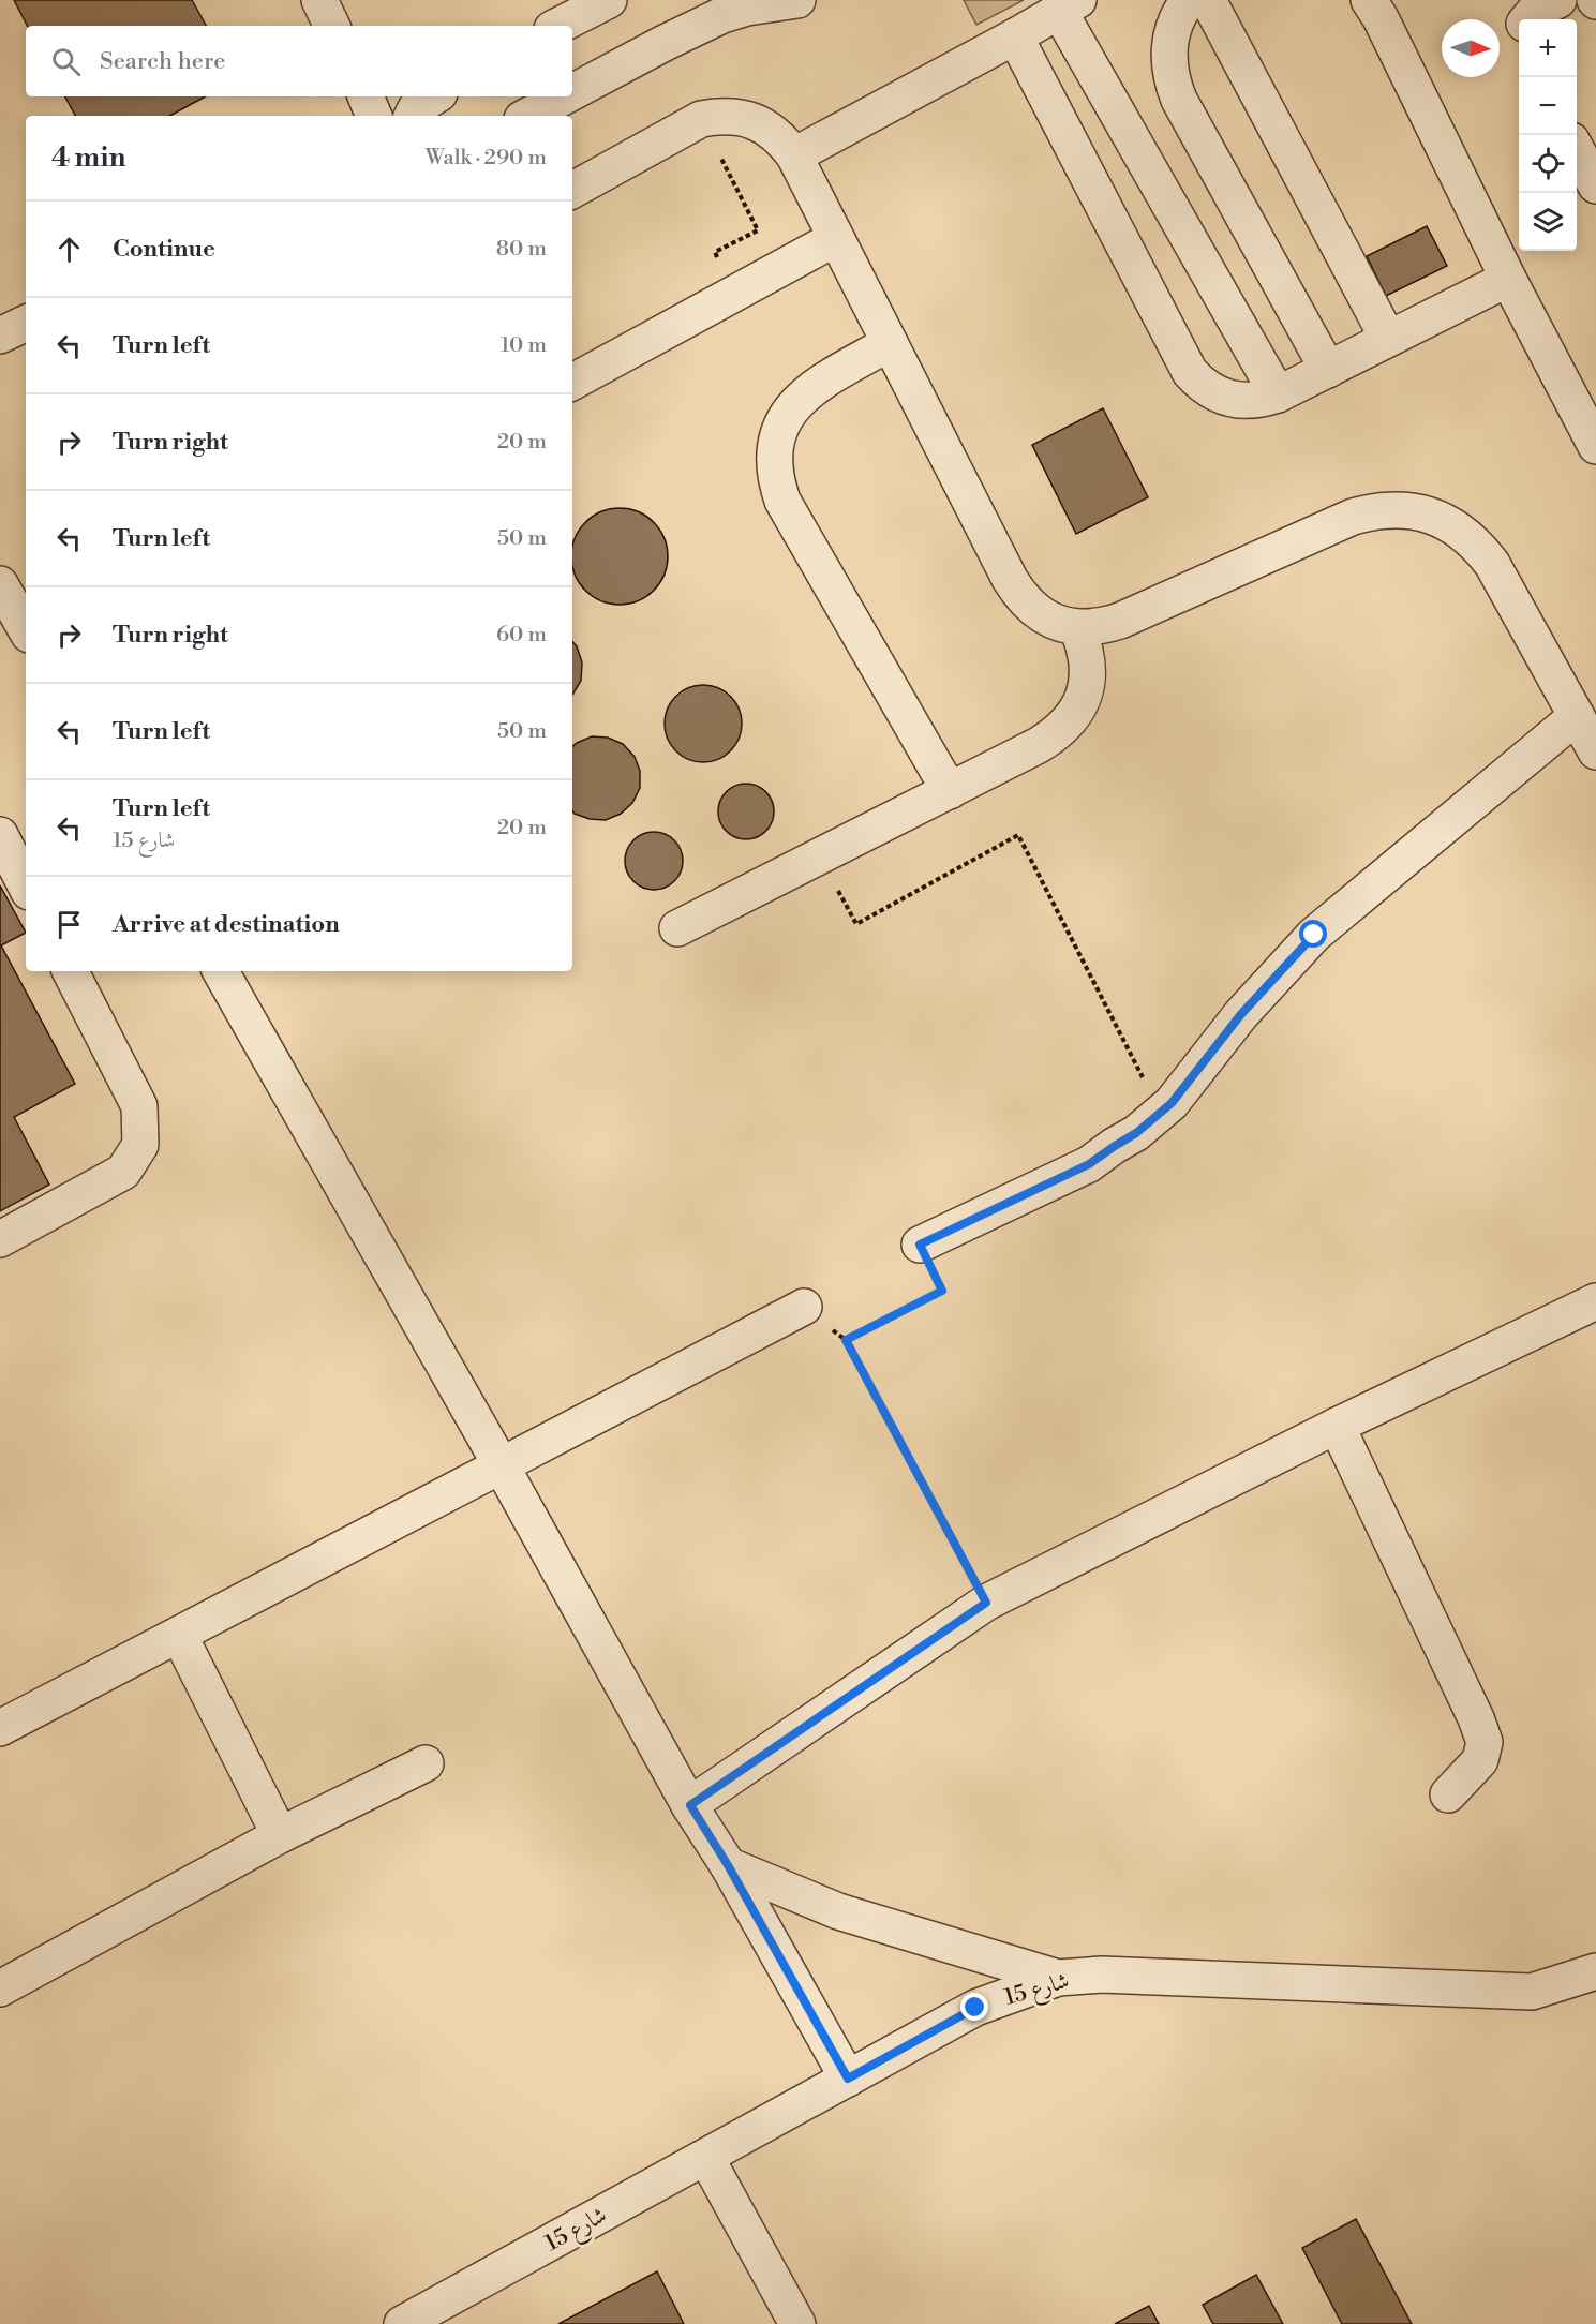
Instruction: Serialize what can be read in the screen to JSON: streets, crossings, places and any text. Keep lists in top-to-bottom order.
{
  "streets": {
    "street": ["شارع 15"]
  },
  "north": "right",
  "page": {
    "map_buttons": ["+", "−"],
    "search": "Search here",
    "heading": ["4 min", "Walk · 290 m"],
    "list": [
      ["Continue", "80 m"],
      ["Turn left", "10 m"],
      ["Turn right", "20 m"],
      ["Turn left", "50 m"],
      ["Turn right", "60 m"],
      ["Turn left", "50 m"],
      ["Turn left", "شارع 15", "20 m"],
      "Arrive at destination"
    ]
  }
}
